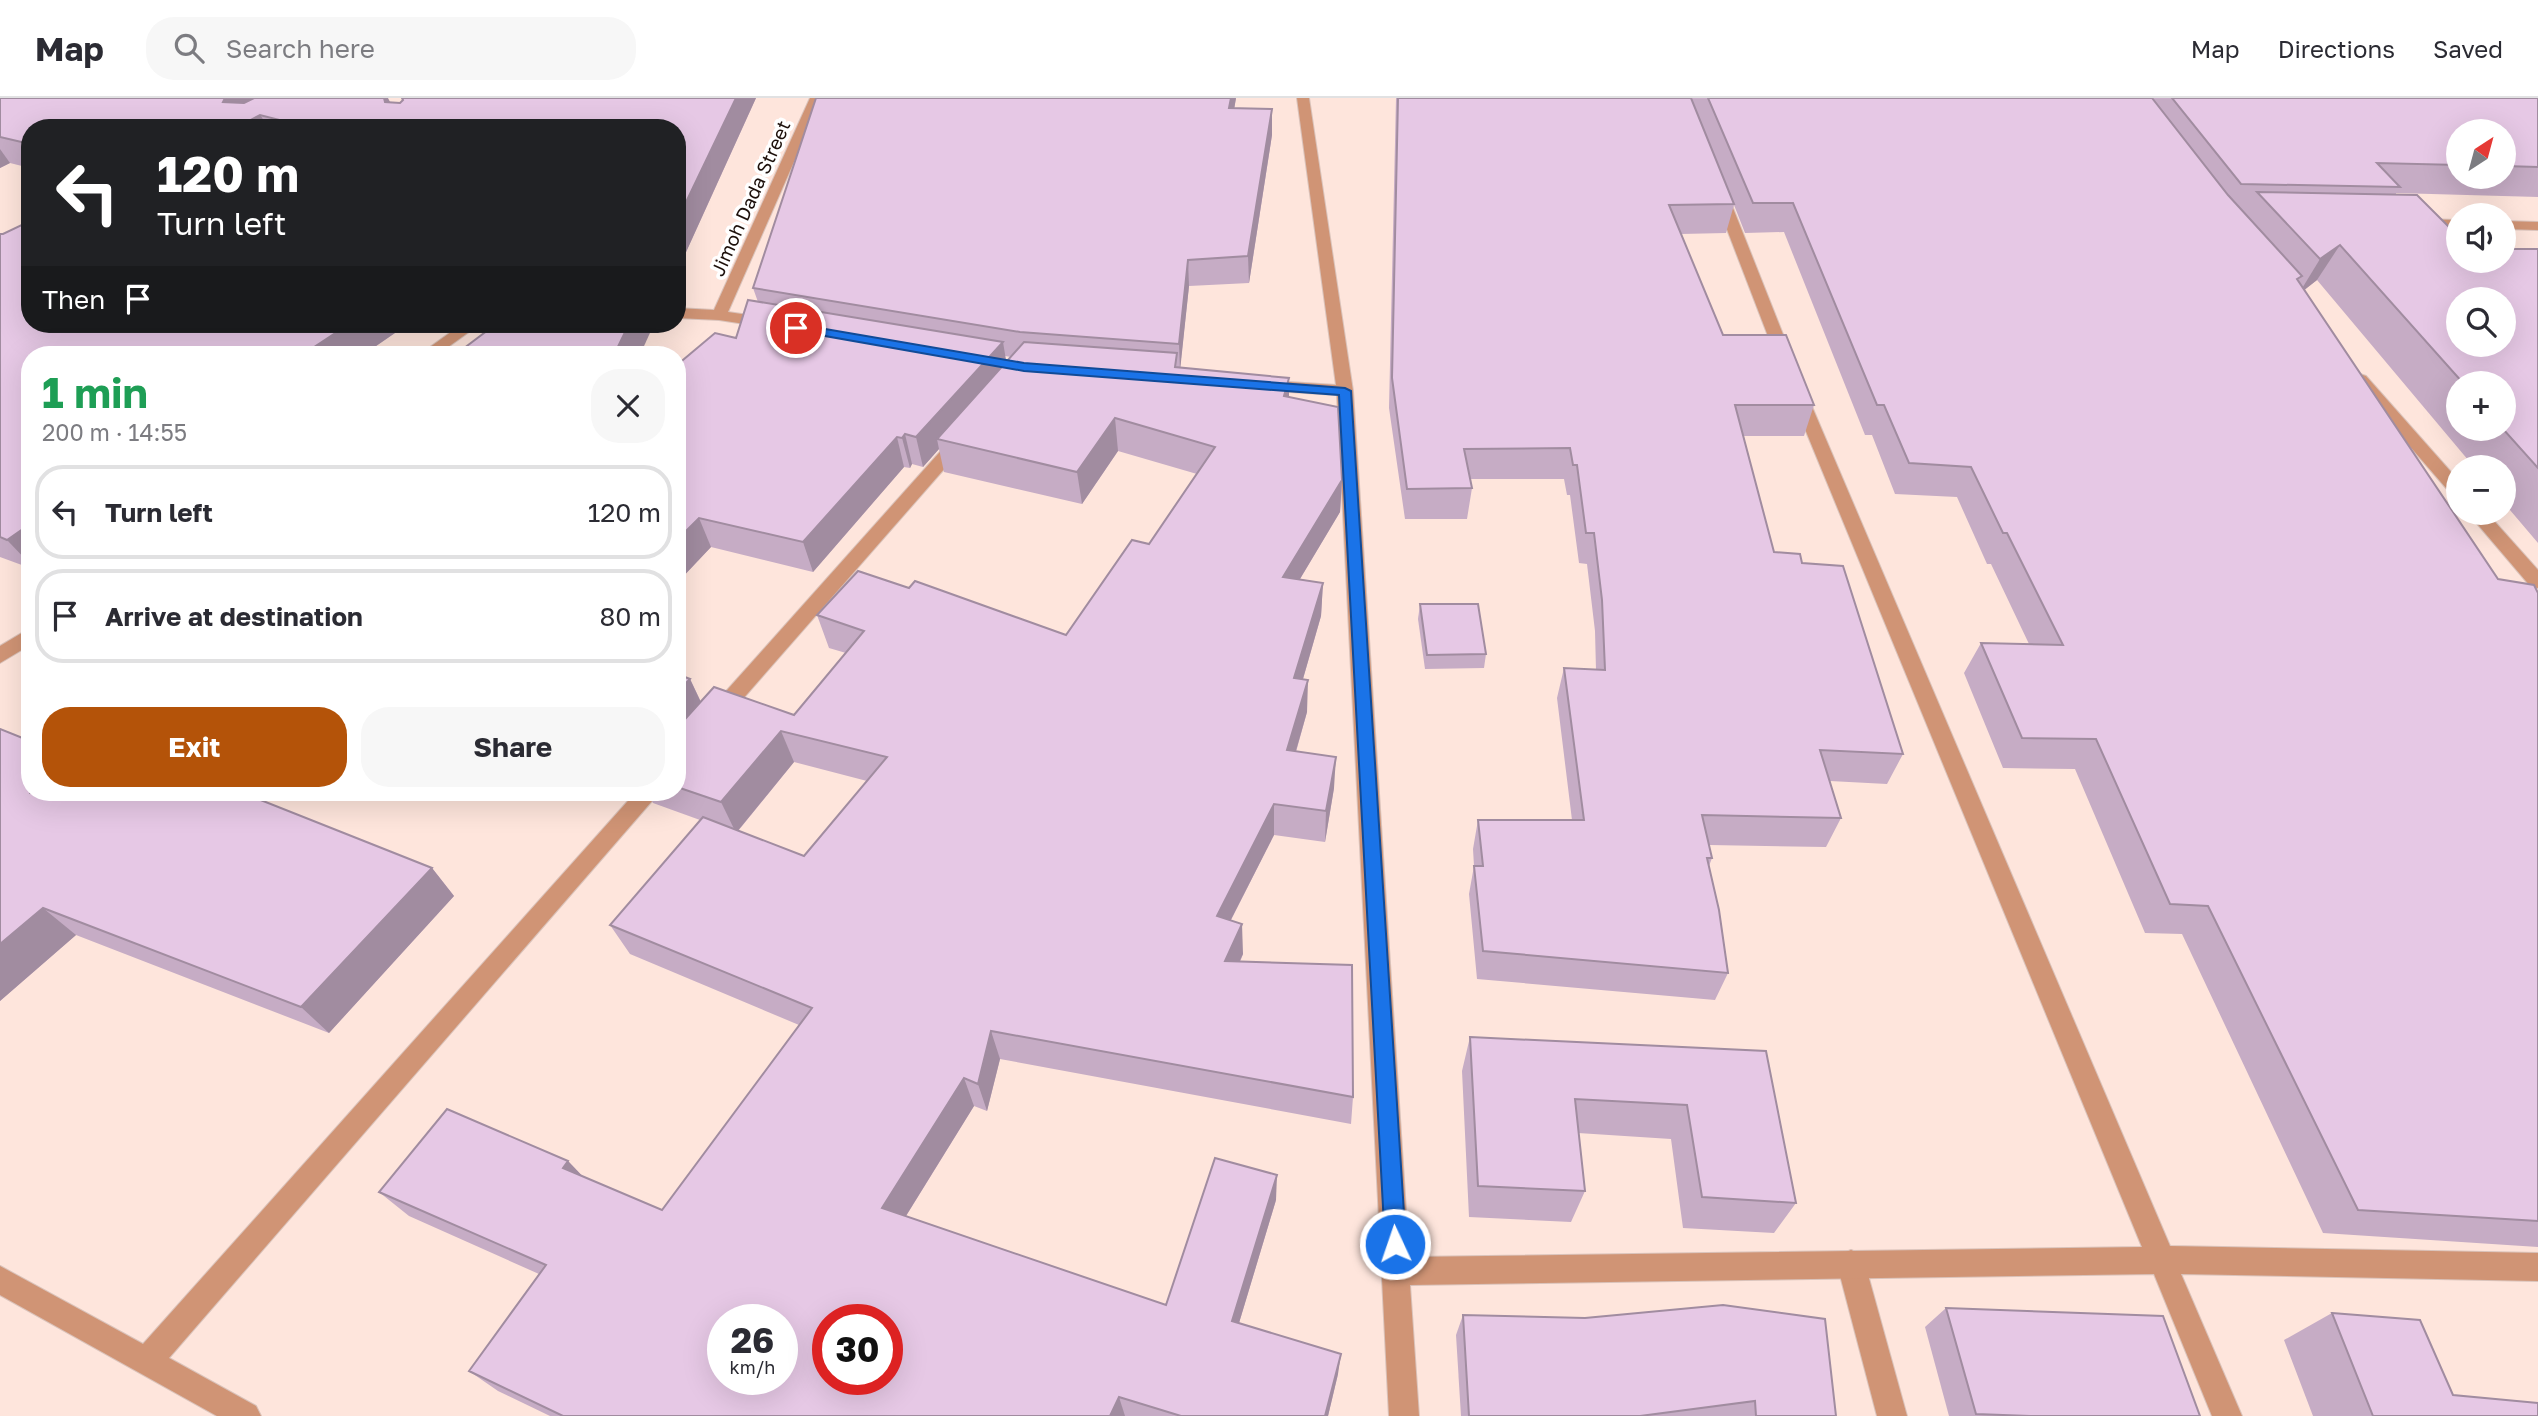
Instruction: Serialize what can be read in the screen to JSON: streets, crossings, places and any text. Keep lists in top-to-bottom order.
{
  "streets": {
    "street": ["Jimoh Dada Street"]
  },
  "north": "top right",
  "page": {
    "header": "Map",
    "search": "Search here",
    "nav": ["Map", "Directions", "Saved"],
    "map_buttons": ["+", "−"],
    "turn": ["120 m", "Turn left"],
    "then": "Then",
    "heading": ["1 min", "200 m · 14:55"],
    "list": [
      {
        "name": "Turn left",
        "value": "120 m"
      },
      {
        "name": "Arrive at destination",
        "value": "80 m"
      }
    ],
    "buttons": ["Exit", "Share"],
    "speed": "26 km/h",
    "limit": "30"
  }
}
